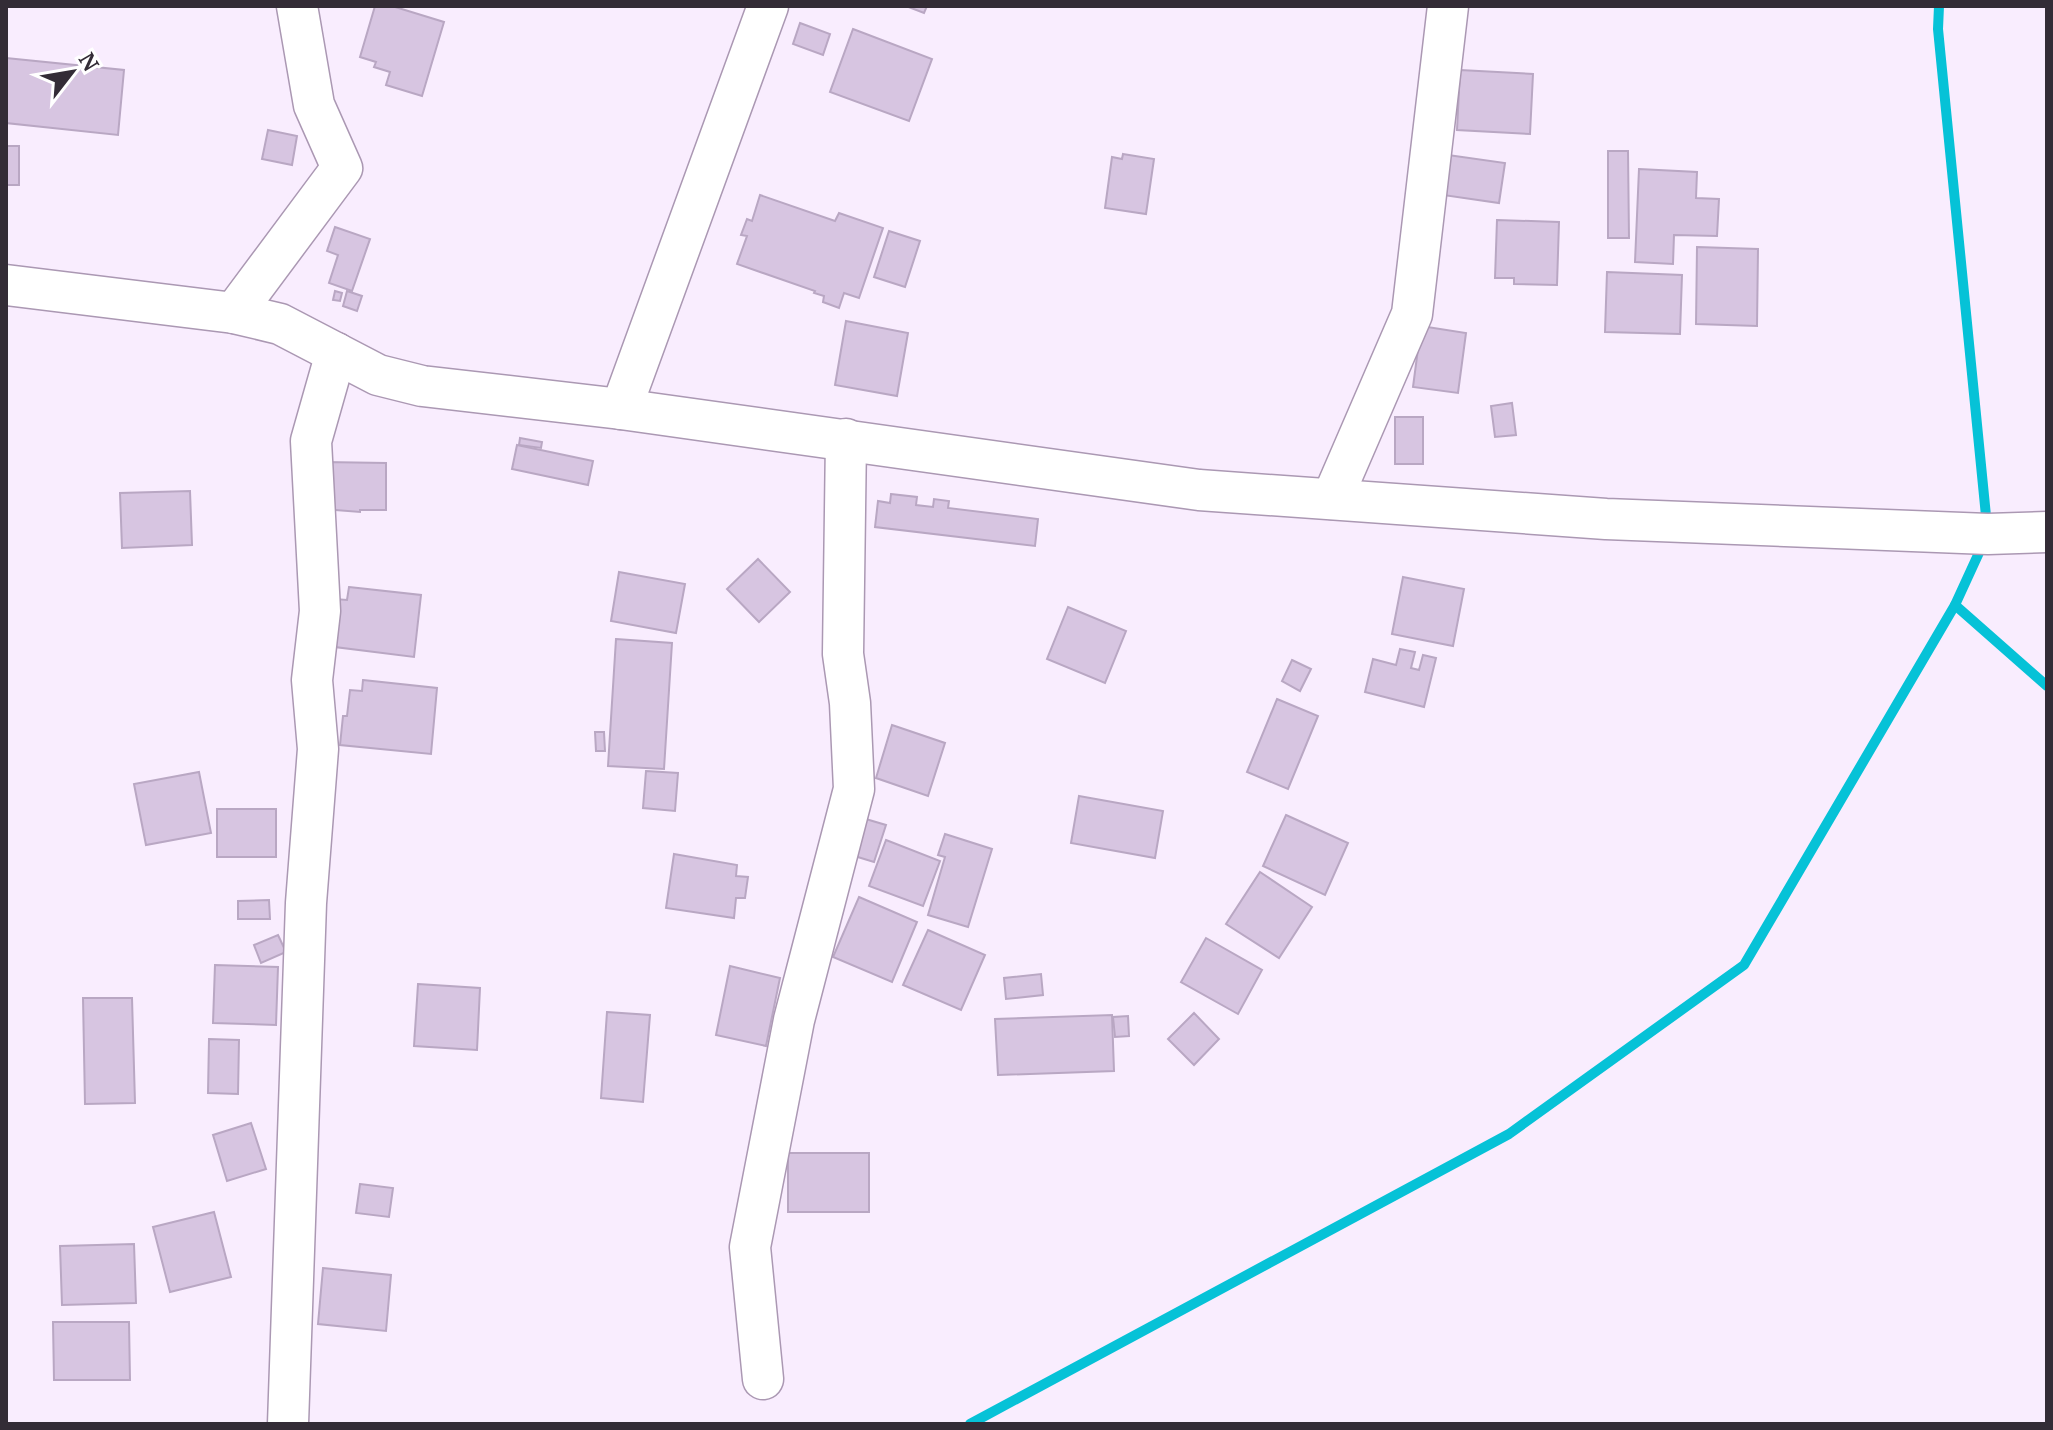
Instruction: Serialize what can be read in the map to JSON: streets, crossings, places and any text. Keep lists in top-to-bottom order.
{
  "north": "top right"
}
